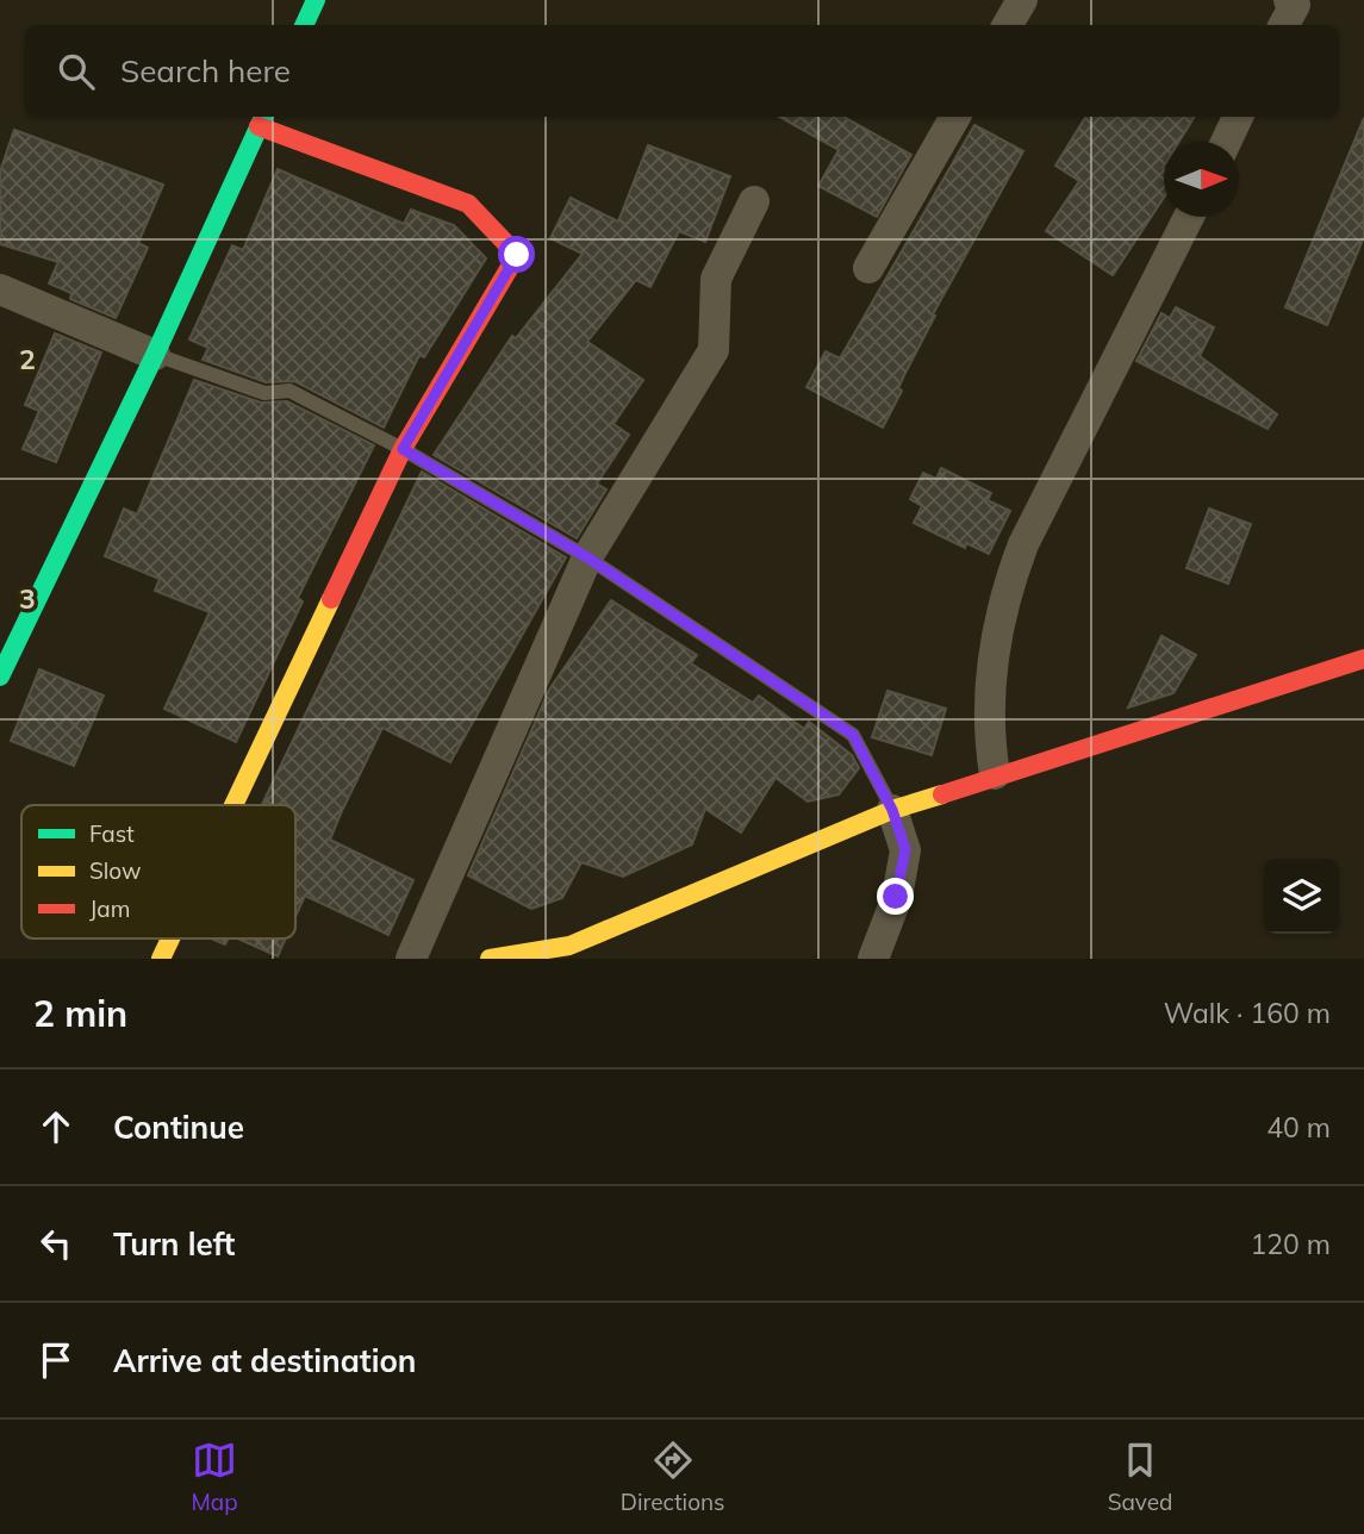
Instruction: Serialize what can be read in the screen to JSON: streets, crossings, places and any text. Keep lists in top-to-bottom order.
{
  "legend": ["Fast", "Slow", "Jam"],
  "north": "right",
  "page": {
    "search": "Search here",
    "heading": ["2 min", "Walk · 160 m"],
    "list": [
      ["Continue", "40 m"],
      ["Turn left", "120 m"],
      "Arrive at destination"
    ],
    "nav": ["Map", "Directions", "Saved"]
  },
  "grid": {
    "rows": ["2", "3"]
  }
}
